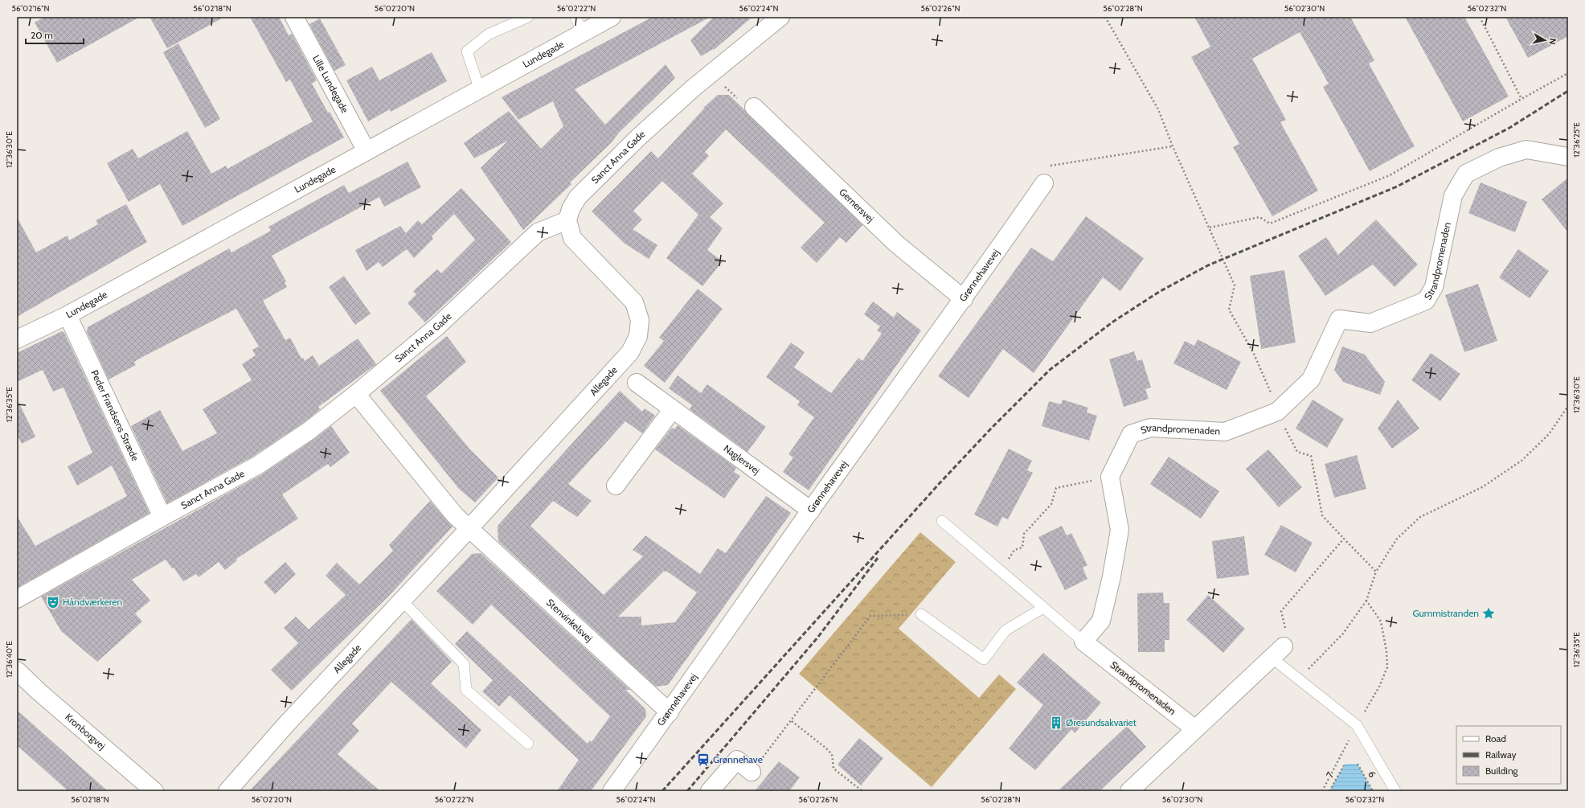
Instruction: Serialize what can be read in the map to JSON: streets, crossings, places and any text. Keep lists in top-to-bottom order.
{
  "streets": {
    "street": [
      "Lundegade",
      "Lille Lundegade",
      "Sanct Anna Gade",
      "Gernersvej",
      "Strandpromenaden",
      "Grønnehavevej",
      "Allegade",
      "Peder Frandsens Stræde",
      "Naglersvej",
      "Stenvinkelsvej",
      "Kronborgvej"
    ],
    "path": ["6", "7"]
  },
  "crossings": [
    ["Lundegade", "Lille Lundegade"],
    ["Lundegade", "Peder Frandsens Stræde"],
    ["Sanct Anna Gade", "Allegade"],
    ["Sanct Anna Gade", "Peder Frandsens Stræde"],
    ["Gernersvej", "Grønnehavevej"],
    ["Grønnehavevej", "Naglersvej"],
    ["Grønnehavevej", "Stenvinkelsvej"],
    ["Allegade", "Stenvinkelsvej"]
  ],
  "places": {
    "theatre": ["Håndværkeren"],
    "place": ["Gummistranden"],
    "building": ["Øresundsakvariet"],
    "station": ["Grønnehave"]
  },
  "legend": ["Road", "Railway", "Building"],
  "scale_bar": "20 m",
  "north": "right",
  "coordinates": [
    "56°02'16\"N",
    "56°02'18\"N",
    "56°02'20\"N",
    "56°02'22\"N",
    "56°02'24\"N",
    "56°02'26\"N",
    "56°02'28\"N",
    "56°02'30\"N",
    "56°02'32\"N",
    "12°36'25\"E",
    "12°36'30\"E",
    "12°36'35\"E",
    "12°36'40\"E"
  ]
}
